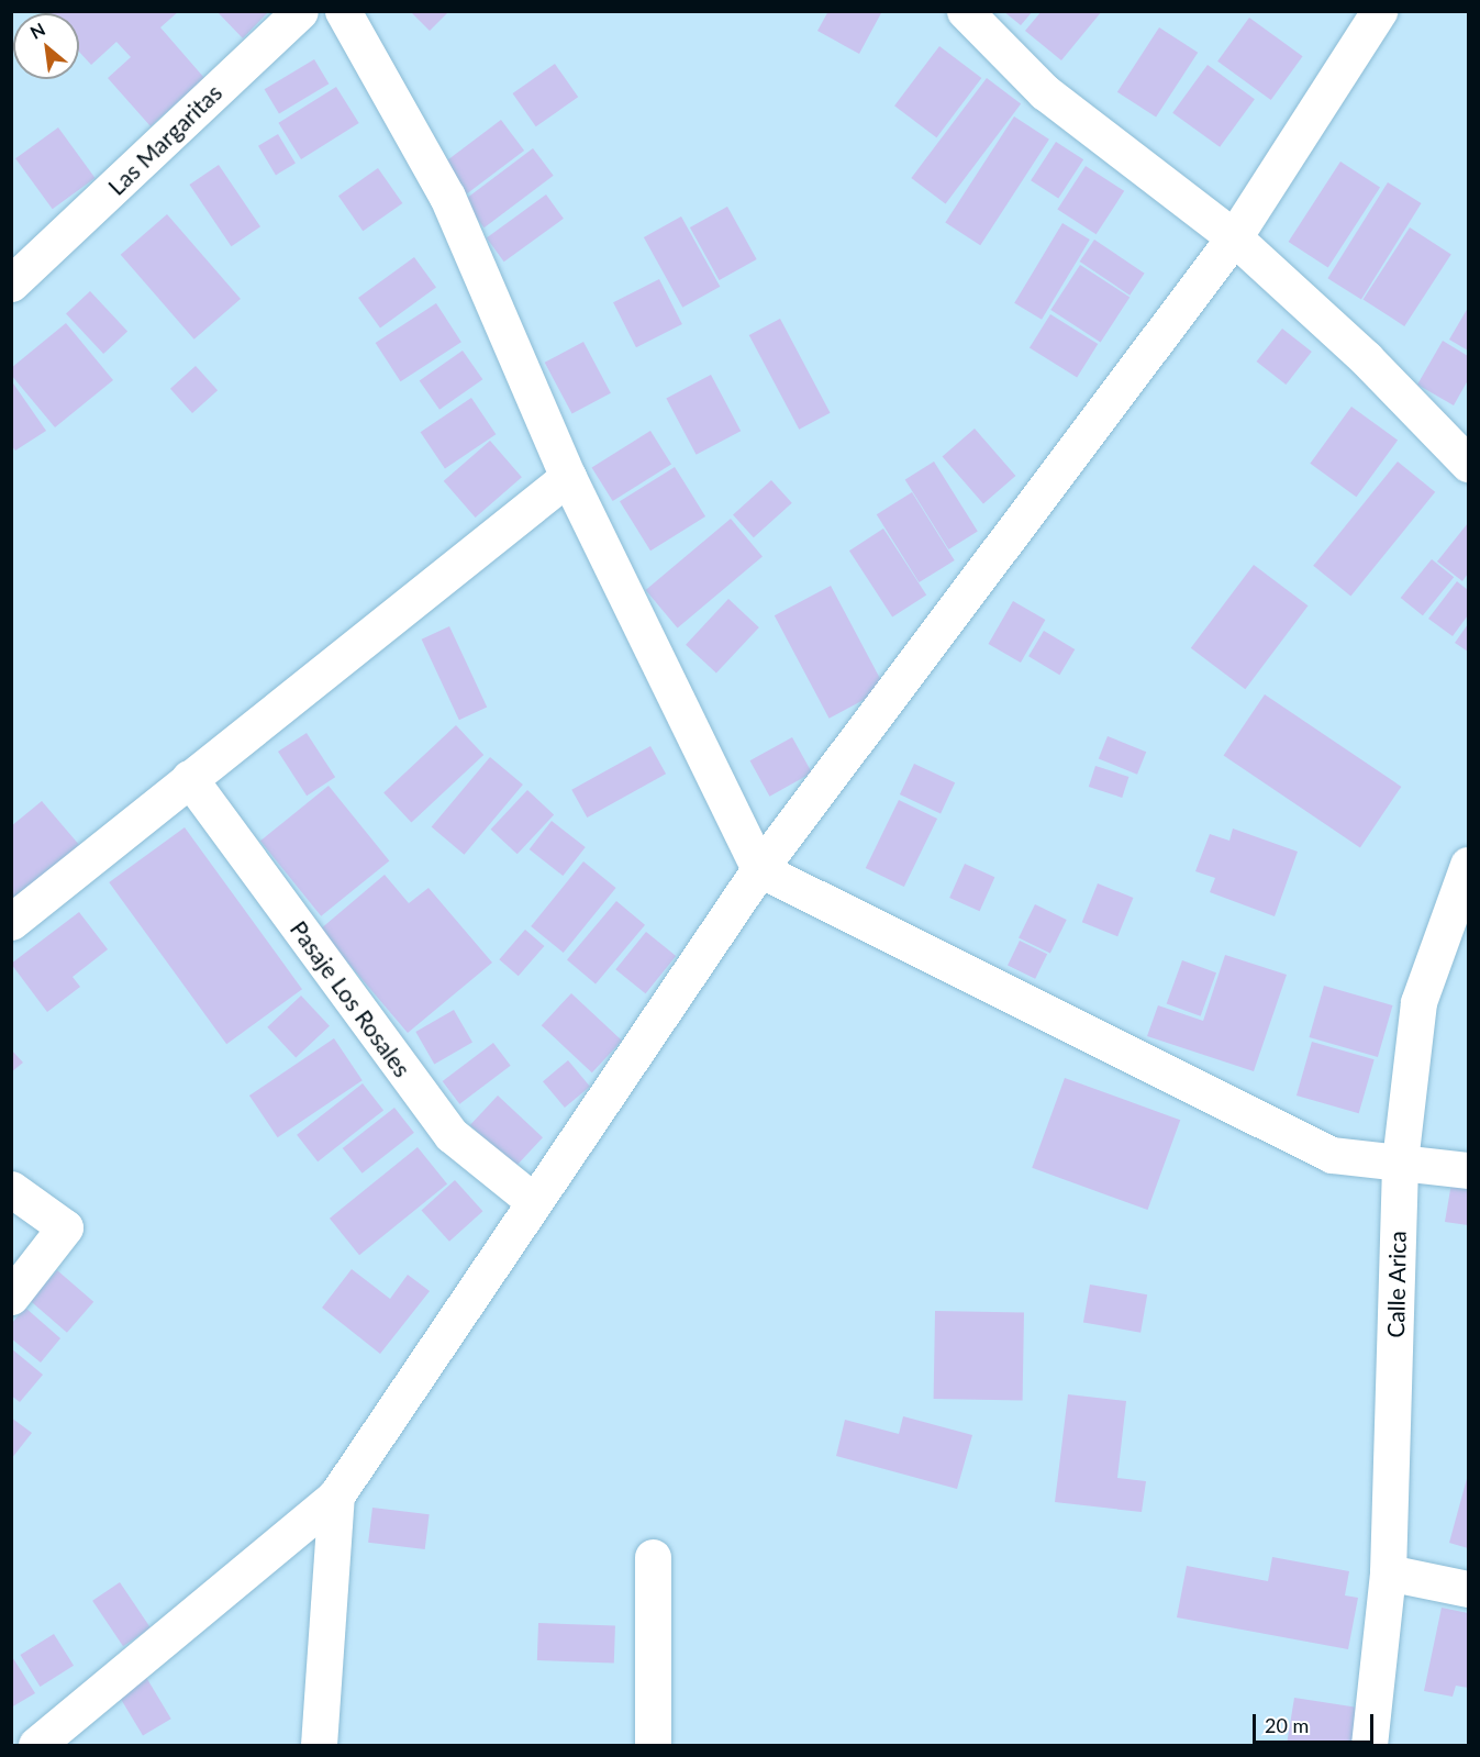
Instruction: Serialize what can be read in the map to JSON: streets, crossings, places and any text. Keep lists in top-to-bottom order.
{
  "streets": {
    "street": ["Las Margaritas", "Pasaje Los Rosales", "Calle Arica"]
  },
  "scale_bar": "20 m",
  "north": "top left"
}
